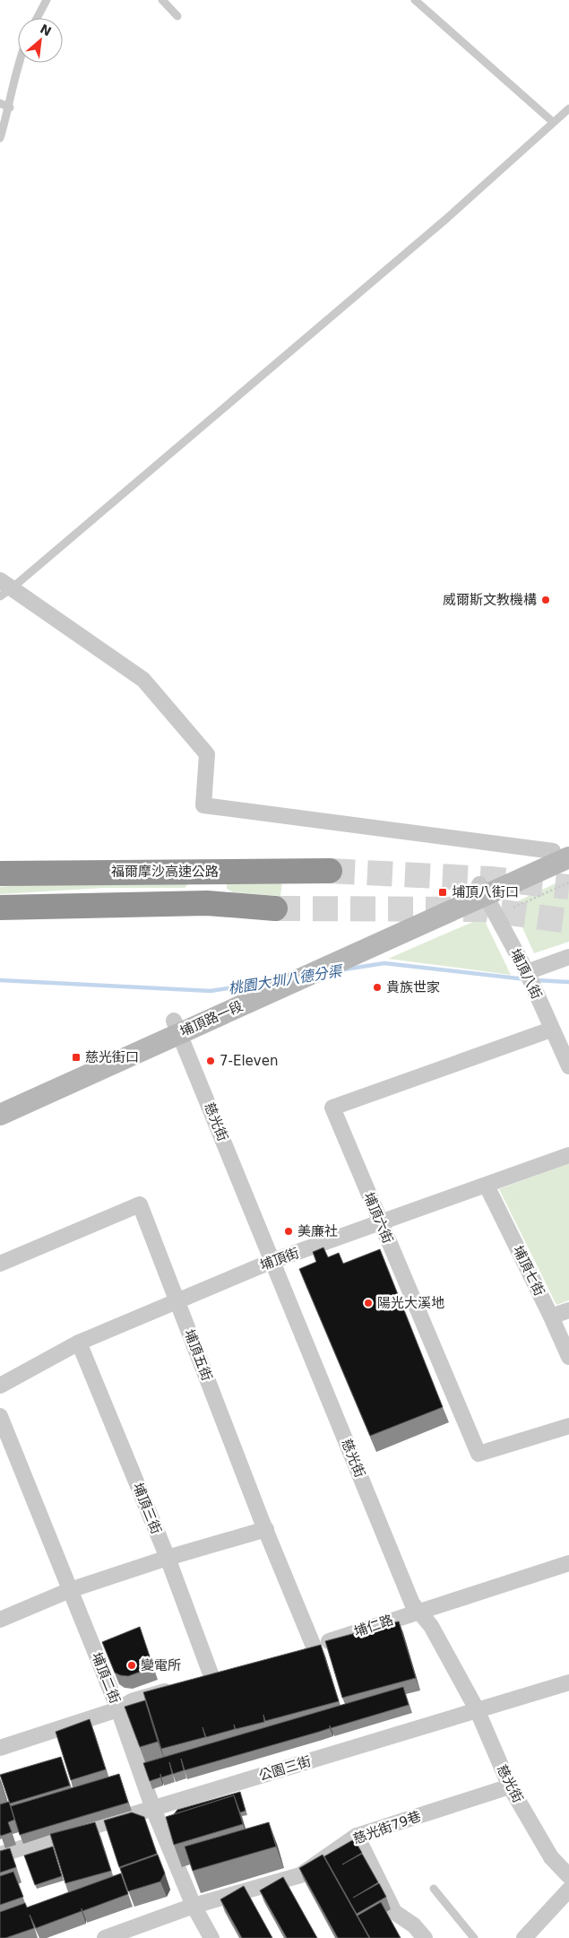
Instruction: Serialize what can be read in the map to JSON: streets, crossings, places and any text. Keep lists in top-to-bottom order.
{
  "streets": {
    "highway": ["福爾摩沙高速公路"],
    "street": [
      "埔頂八街",
      "埔頂路一段",
      "慈光街",
      "埔頂六街",
      "埔頂街",
      "埔頂七街",
      "埔頂五街",
      "埔頂三街",
      "埔仁路",
      "埔頂二街",
      "公園三街",
      "慈光街79巷"
    ]
  },
  "crossings": [
    ["埔頂八街", "埔頂路一段"],
    ["埔頂八街", "埔頂六街"],
    ["埔頂路一段", "慈光街"],
    ["慈光街", "埔頂街"],
    ["慈光街", "埔仁路"],
    ["慈光街", "公園三街"],
    ["慈光街", "慈光街79巷"],
    ["埔頂六街", "埔頂街"],
    ["埔頂街", "埔頂七街"],
    ["埔頂街", "埔頂五街"],
    ["埔頂街", "埔頂三街"],
    ["埔頂五街", "埔仁路"],
    ["埔頂二街", "公園三街"],
    ["埔頂二街", "慈光街79巷"]
  ],
  "water": ["桃園大圳八德分渠"],
  "places": {
    "other": [
      "威爾斯文教機構",
      "貴族世家",
      "7-Eleven",
      "美廉社",
      "陽光大溪地",
      "變電所"
    ],
    "transit": ["埔頂八街口", "慈光街口"]
  },
  "north": "top right"
}
